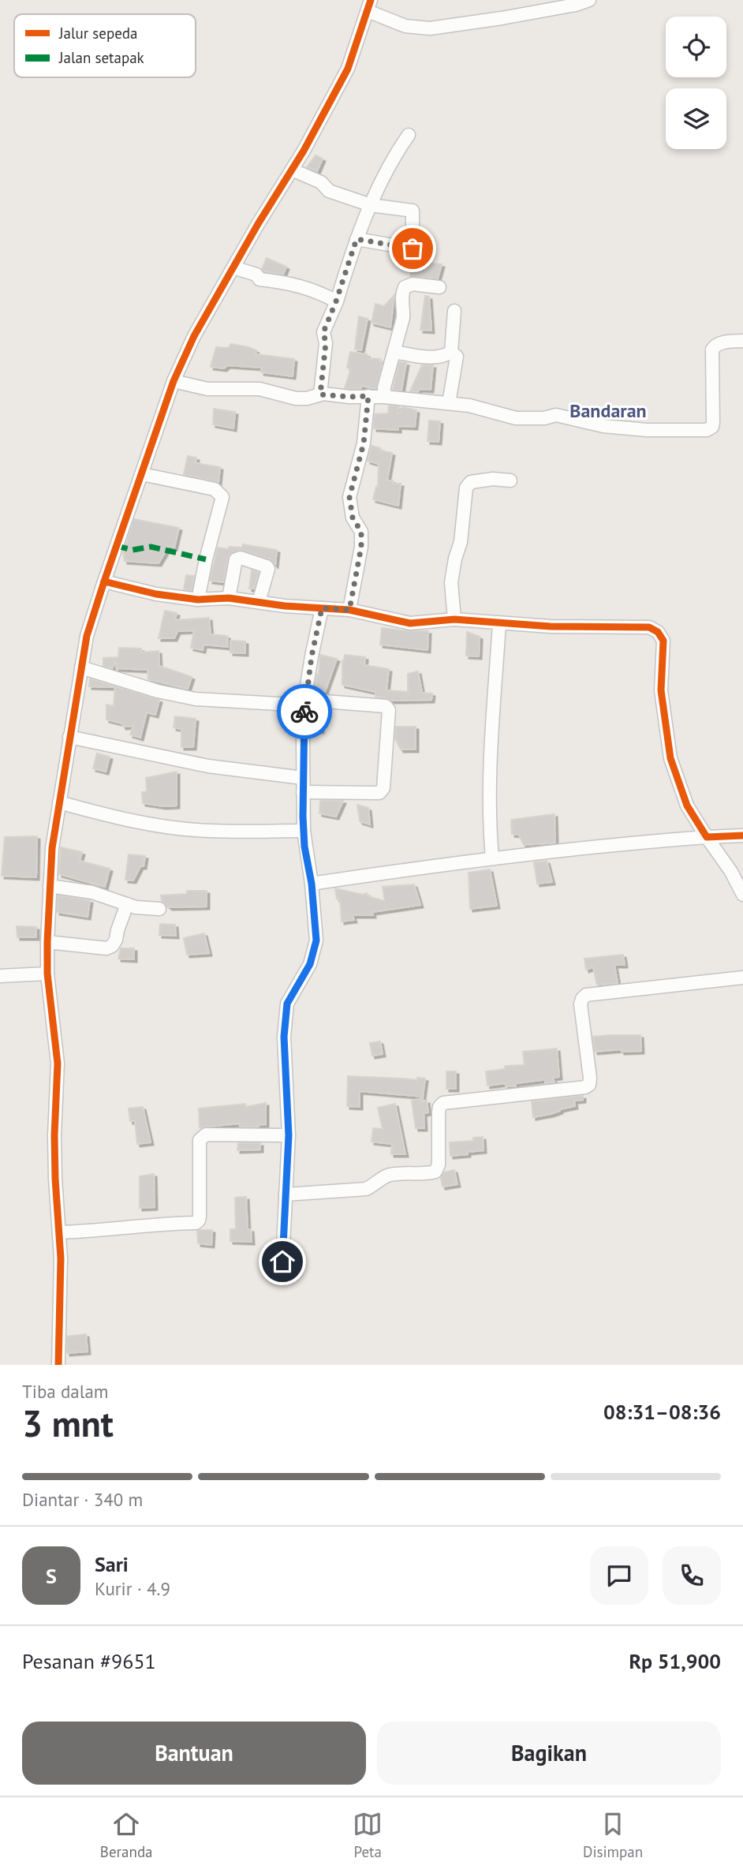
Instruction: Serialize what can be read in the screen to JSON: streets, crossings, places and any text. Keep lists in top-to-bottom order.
{
  "districts": ["Bandaran"],
  "legend": ["Jalur sepeda", "Jalan setapak"],
  "page": {
    "heading": ["3 mnt", "Tiba dalam", "08:31–08:36"],
    "panel": [
      "Sari",
      "Kurir · 4.9",
      "Pesanan #9651",
      "Rp 51,900"
    ],
    "bar": "Diantar · 340 m",
    "round": "S",
    "buttons": ["Bantuan", "Bagikan"],
    "tabs": ["Beranda", "Peta", "Disimpan"]
  }
}
